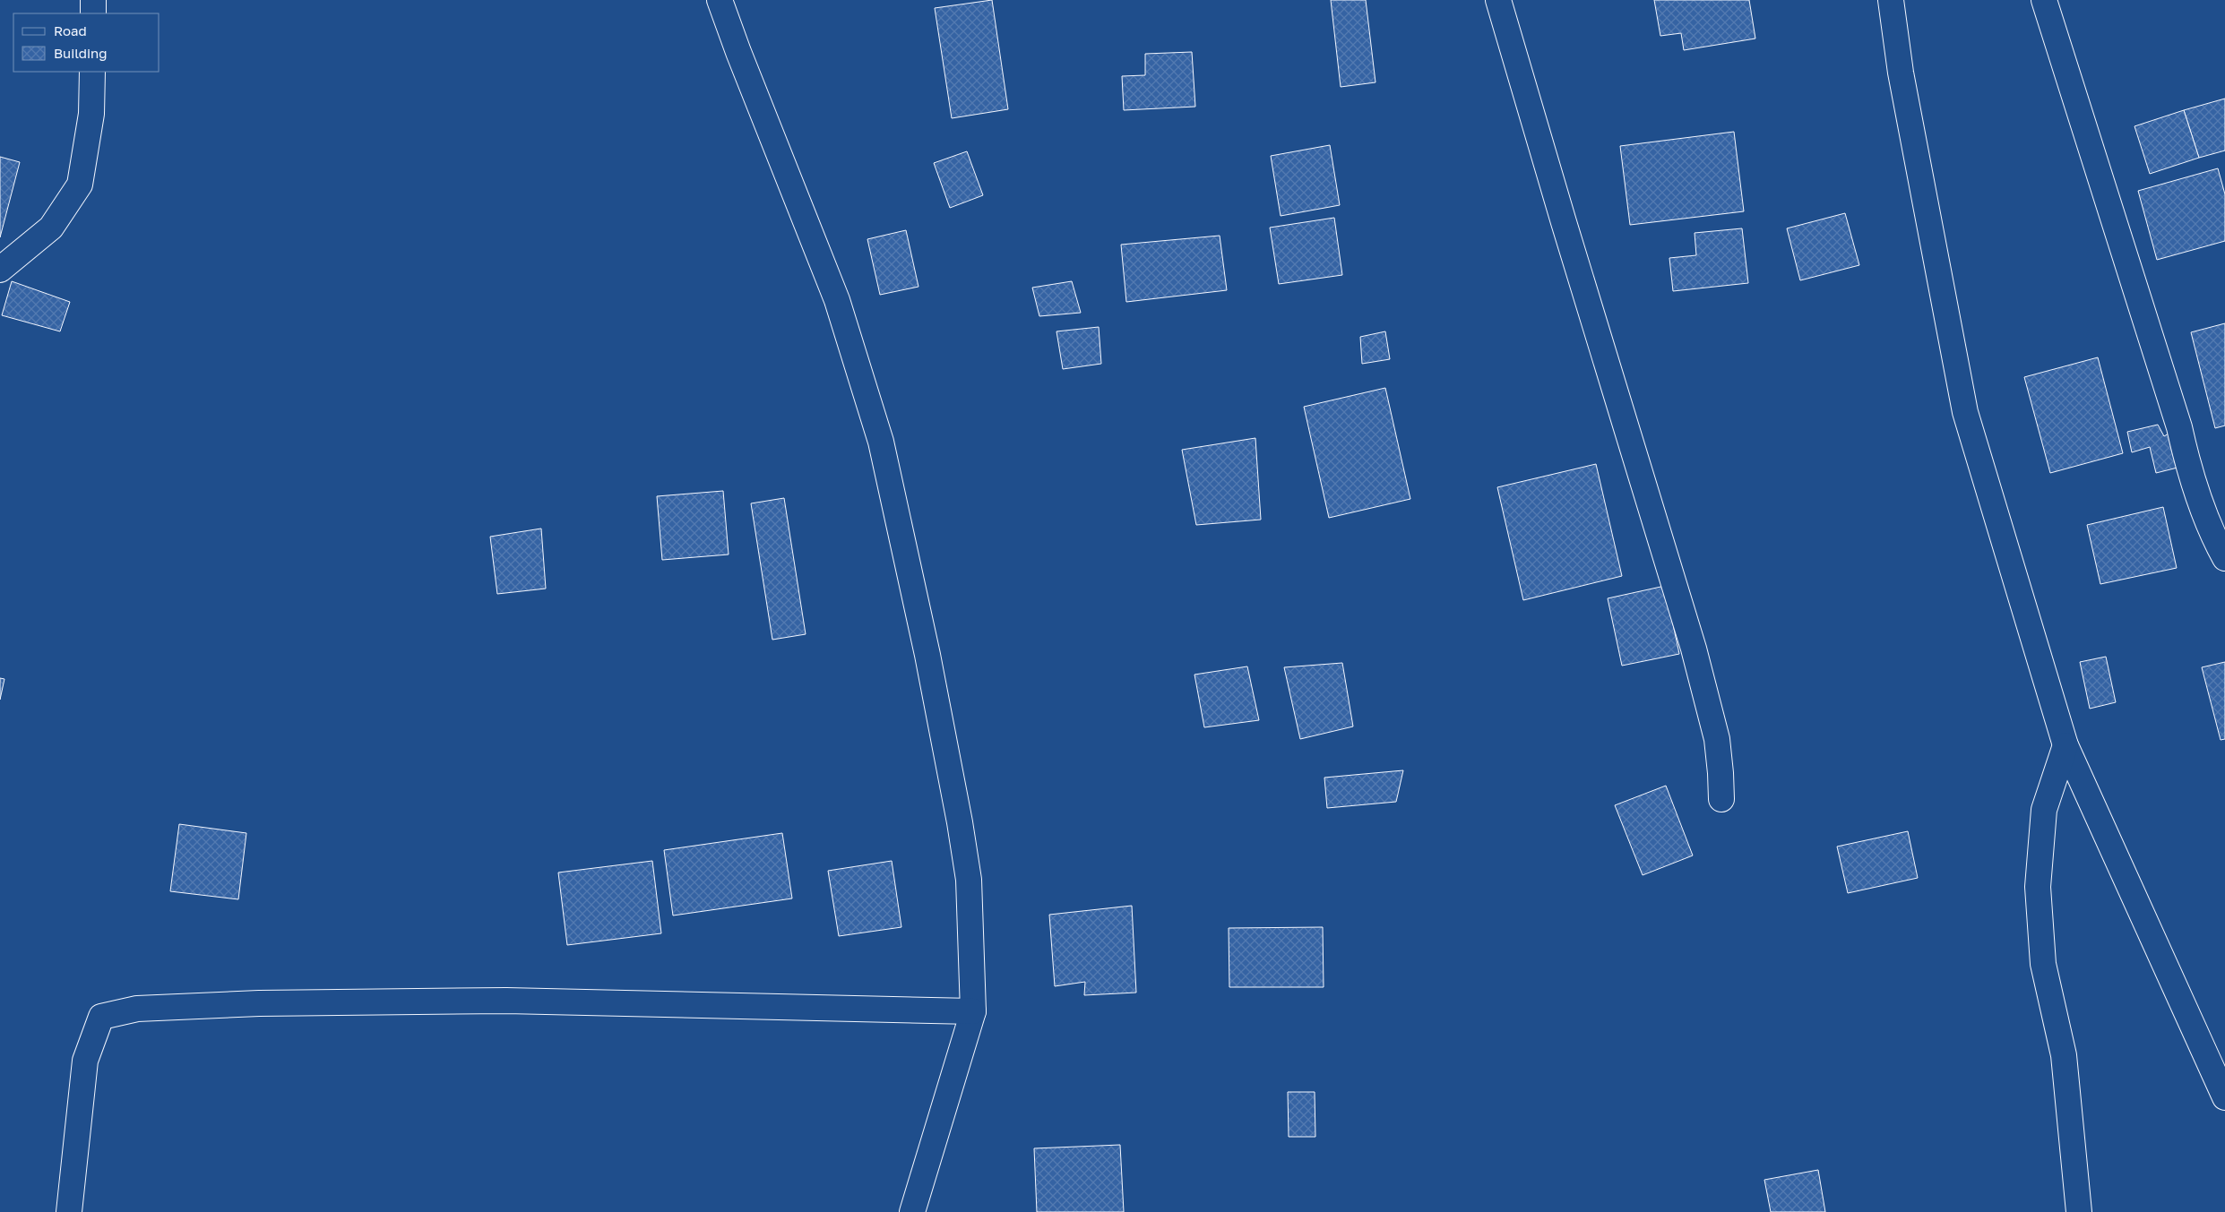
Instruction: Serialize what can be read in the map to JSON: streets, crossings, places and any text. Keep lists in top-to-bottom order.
{
  "legend": ["Road", "Building"]
}
